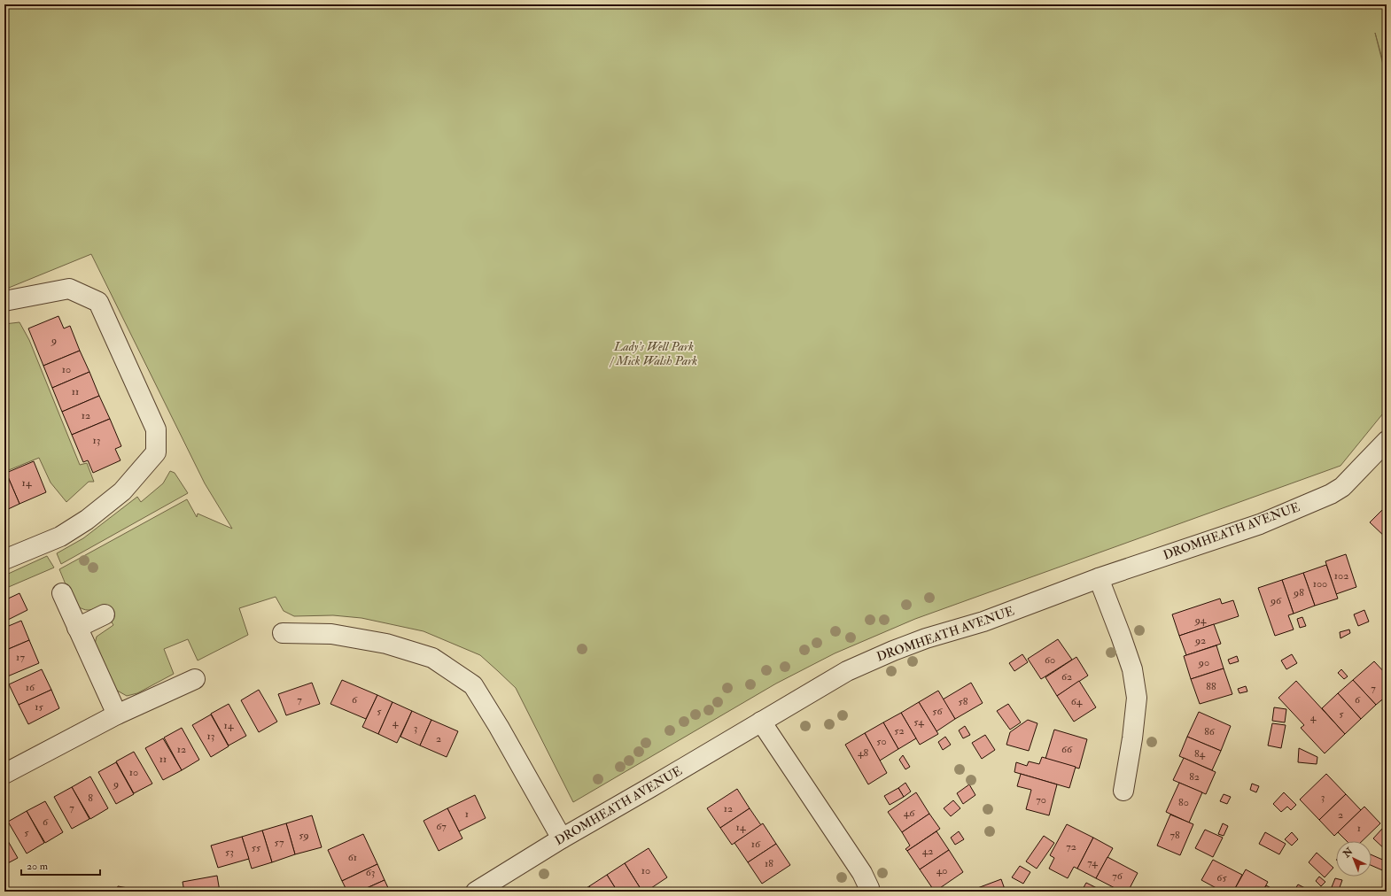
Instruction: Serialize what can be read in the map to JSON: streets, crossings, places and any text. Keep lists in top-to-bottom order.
{
  "streets": {
    "street": ["DROMHEATH AVENUE"]
  },
  "parks": ["Lady's Well Park / Mick Walsh Park"],
  "house_numbers": [
    "9",
    "10",
    "11",
    "12",
    "13",
    "14",
    "102",
    "100",
    "98",
    "96",
    "94",
    "92",
    "17",
    "60",
    "90",
    "62",
    "88",
    "16",
    "7",
    "7",
    "6",
    "6",
    "58",
    "64",
    "15",
    "5",
    "56",
    "5",
    "4",
    "54",
    "4",
    "14",
    "3",
    "52",
    "86",
    "13",
    "2",
    "50",
    "12",
    "66",
    "48",
    "84",
    "11",
    "10",
    "82",
    "9",
    "3",
    "8",
    "70",
    "80",
    "7",
    "12",
    "46",
    "1",
    "2",
    "6",
    "67",
    "14",
    "1",
    "5",
    "59",
    "78",
    "57",
    "16",
    "72",
    "55",
    "42",
    "53",
    "61",
    "74",
    "18",
    "10",
    "40",
    "63",
    "76",
    "65"
  ],
  "scale_bar": "20 m",
  "north": "top left"
}
